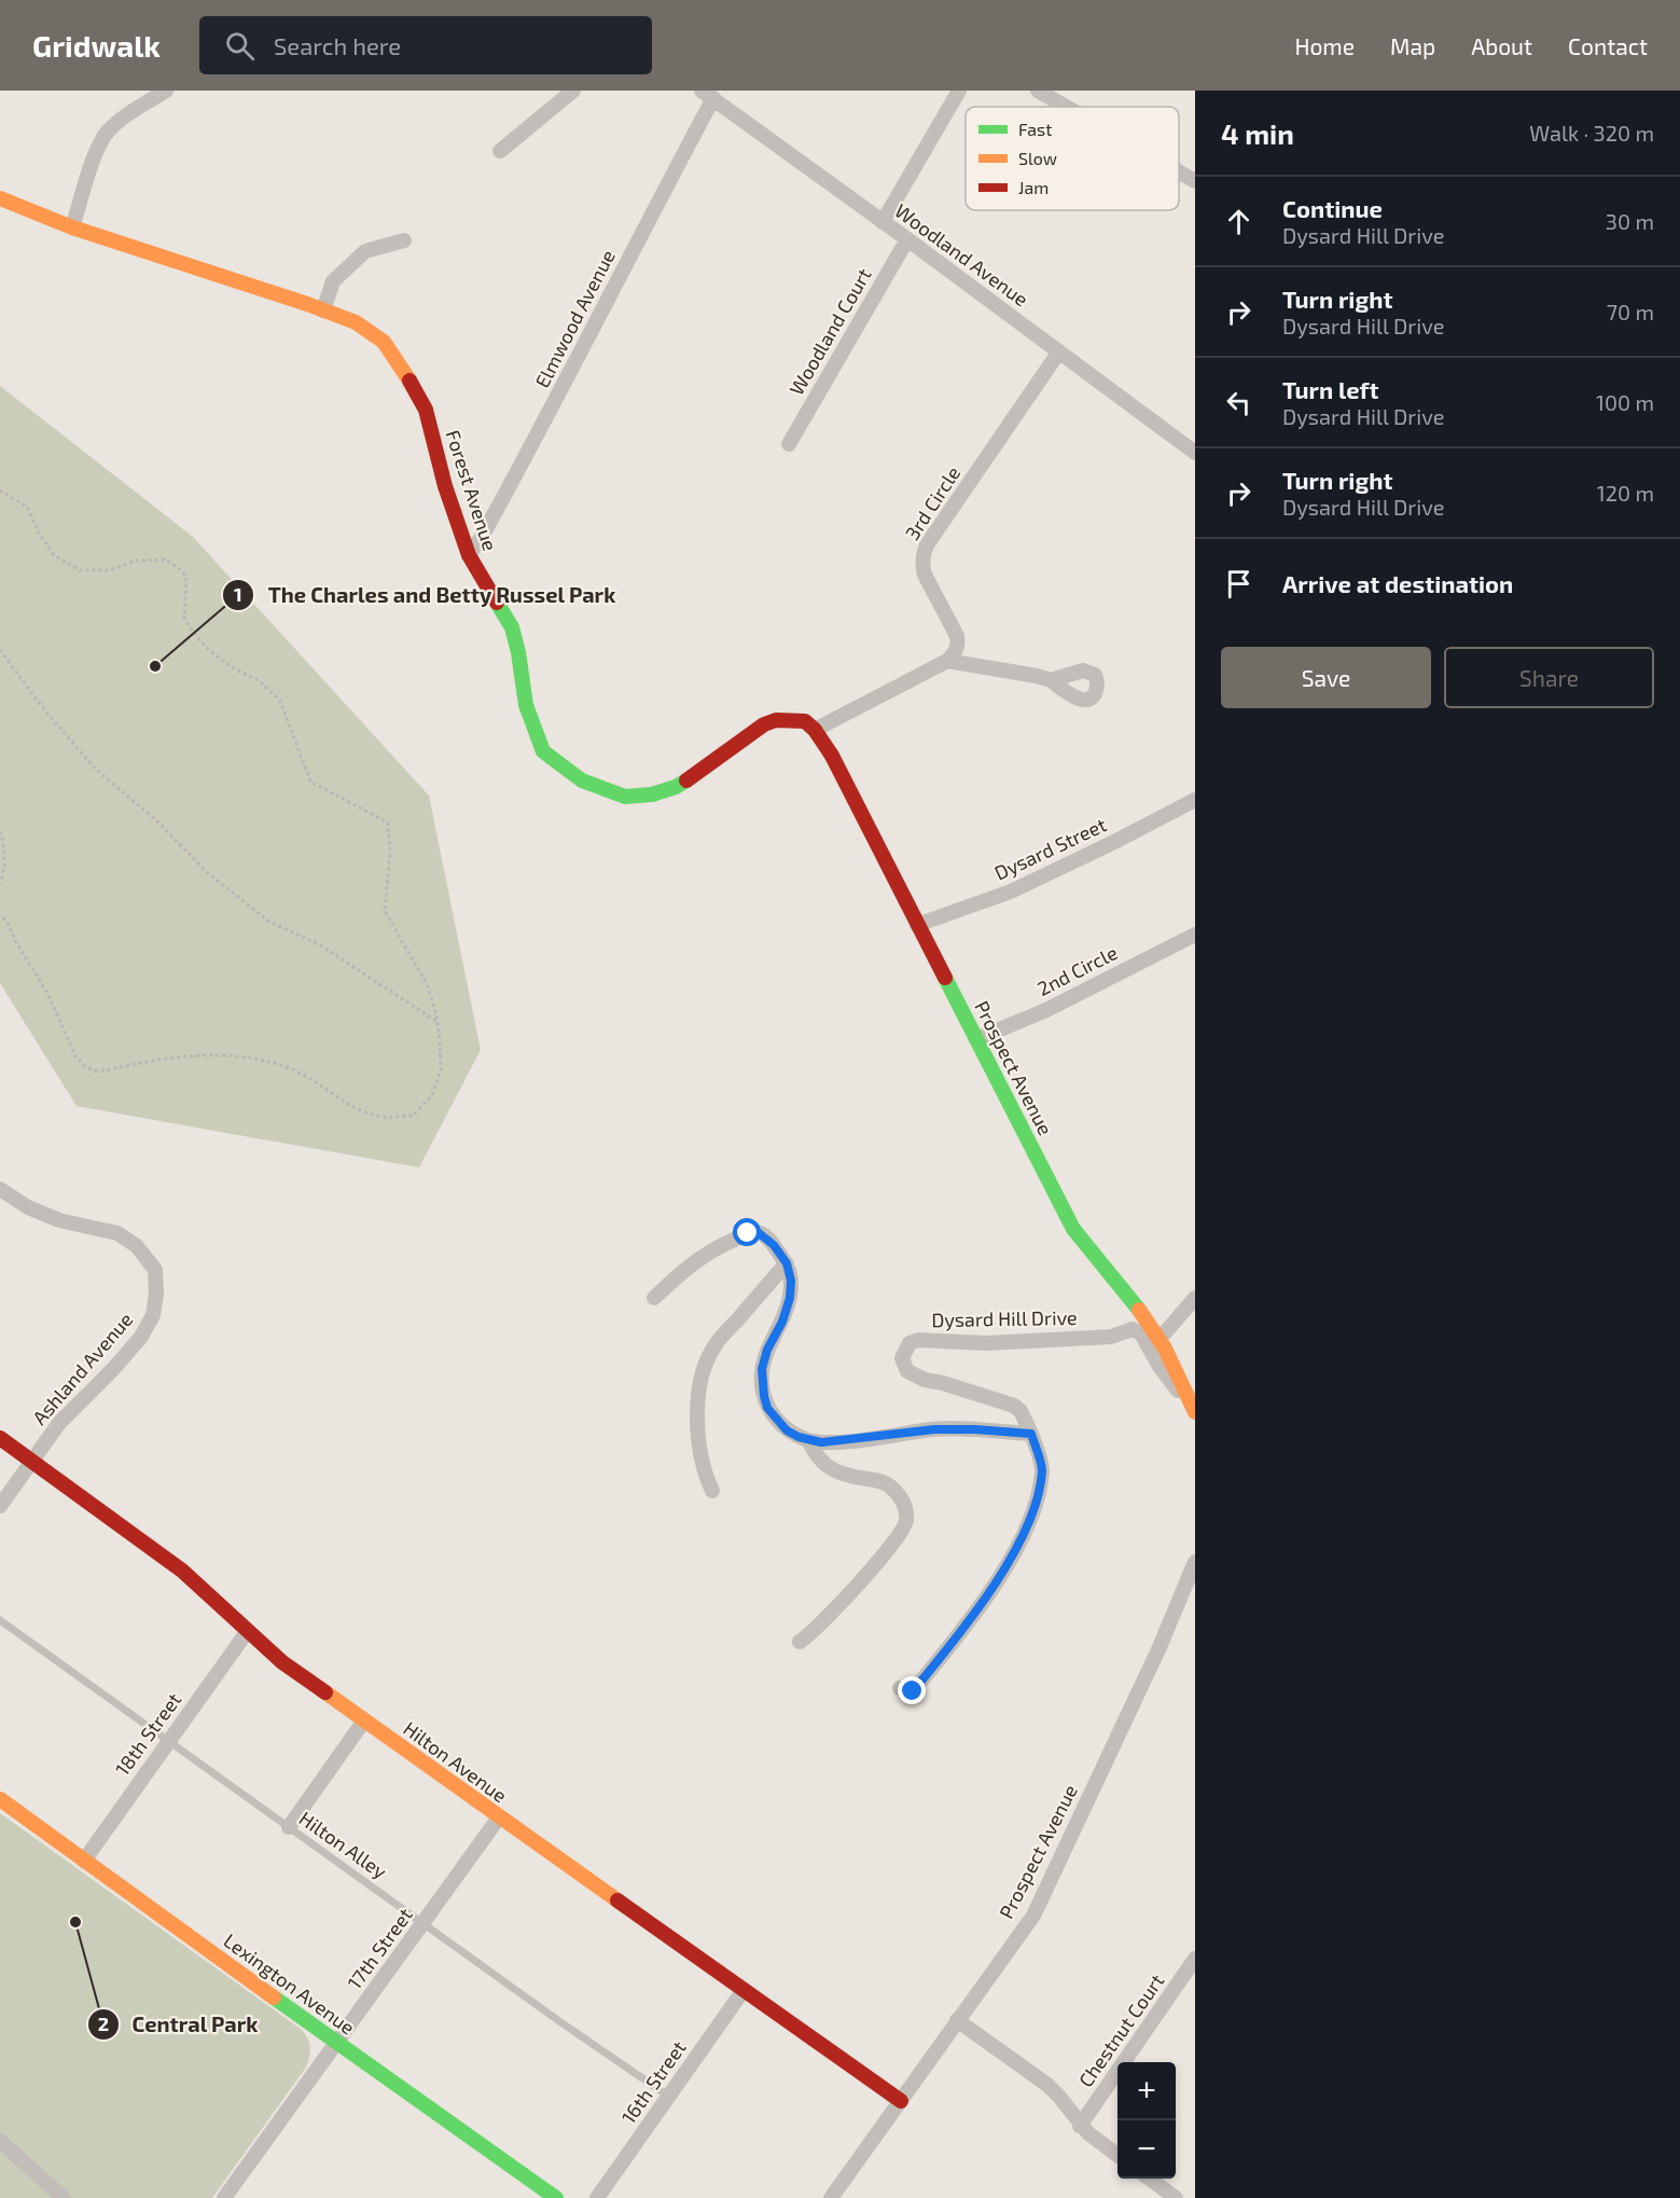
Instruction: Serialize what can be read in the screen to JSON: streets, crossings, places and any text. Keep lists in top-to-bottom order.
{
  "streets": {
    "street": [
      "Woodland Avenue",
      "Elmwood Avenue",
      "Woodland Court",
      "Forest Avenue",
      "3rd Circle",
      "Dysard Street",
      "2nd Circle",
      "Prospect Avenue",
      "Dysard Hill Drive",
      "Ashland Avenue",
      "18th Street",
      "Hilton Avenue",
      "17th Street",
      "Lexington Avenue",
      "Chestnut Court",
      "16th Street"
    ],
    "lane": ["Hilton Alley"]
  },
  "crossings": [
    ["Woodland Avenue", "Elmwood Avenue"],
    ["Woodland Avenue", "Woodland Court"],
    ["Woodland Avenue", "3rd Circle"],
    ["Elmwood Avenue", "Forest Avenue"],
    ["Forest Avenue", "Prospect Avenue"],
    ["Dysard Street", "Prospect Avenue"],
    ["2nd Circle", "Prospect Avenue"],
    ["Prospect Avenue", "Dysard Hill Drive"],
    ["Prospect Avenue", "Hilton Avenue"],
    ["Ashland Avenue", "Hilton Avenue"],
    ["18th Street", "Hilton Avenue"],
    ["18th Street", "Hilton Alley"],
    ["18th Street", "Lexington Avenue"],
    ["Hilton Avenue", "17th Street"],
    ["Hilton Avenue", "16th Street"],
    ["Hilton Alley", "17th Street"],
    ["Hilton Alley", "16th Street"],
    ["17th Street", "Lexington Avenue"]
  ],
  "places": ["The Charles and Betty Russel Park", "Central Park"],
  "legend": ["Fast", "Slow", "Jam"],
  "page": {
    "header": "Gridwalk",
    "search": "Search here",
    "nav": [
      "Home",
      "Map",
      "About",
      "Contact"
    ],
    "heading": ["4 min", "Walk · 320 m"],
    "list": [
      ["Continue", "Dysard Hill Drive", "30 m"],
      ["Turn right", "Dysard Hill Drive", "70 m"],
      ["Turn left", "Dysard Hill Drive", "100 m"],
      ["Turn right", "Dysard Hill Drive", "120 m"],
      "Arrive at destination"
    ],
    "buttons": ["Save", "Share"],
    "map_buttons": ["+", "−"]
  }
}
